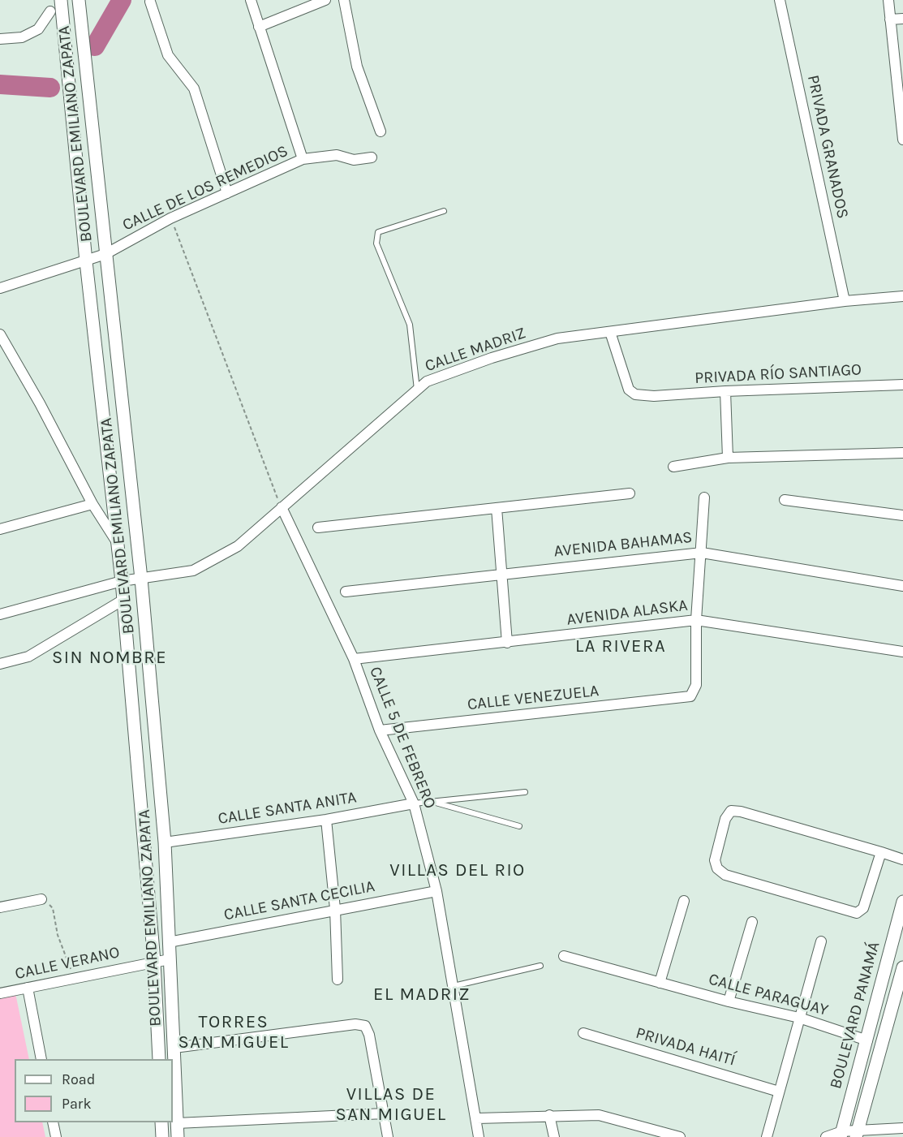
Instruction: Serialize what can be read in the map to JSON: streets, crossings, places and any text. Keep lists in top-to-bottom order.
{
  "streets": {
    "street": [
      "BOULEVARD EMILIANO ZAPATA",
      "PRIVADA GRANADOS",
      "CALLE DE LOS REMEDIOS",
      "CALLE MADRIZ",
      "PRIVADA RÍO SANTIAGO",
      "AVENIDA BAHAMAS",
      "AVENIDA ALASKA",
      "CALLE VENEZUELA",
      "CALLE 5 DE FEBRERO",
      "CALLE SANTA ANITA",
      "CALLE SANTA CECILIA",
      "CALLE VERANO",
      "CALLE PARAGUAY",
      "BOULEVARD PANAMÁ",
      "PRIVADA HAITÍ"
    ]
  },
  "crossings": [
    ["BOULEVARD EMILIANO ZAPATA", "CALLE DE LOS REMEDIOS"],
    ["BOULEVARD EMILIANO ZAPATA", "CALLE MADRIZ"],
    ["BOULEVARD EMILIANO ZAPATA", "CALLE SANTA ANITA"],
    ["BOULEVARD EMILIANO ZAPATA", "CALLE SANTA CECILIA"],
    ["BOULEVARD EMILIANO ZAPATA", "CALLE VERANO"],
    ["PRIVADA GRANADOS", "CALLE MADRIZ"],
    ["CALLE MADRIZ", "PRIVADA RÍO SANTIAGO"],
    ["CALLE MADRIZ", "CALLE 5 DE FEBRERO"],
    ["AVENIDA ALASKA", "CALLE VENEZUELA"],
    ["AVENIDA ALASKA", "CALLE 5 DE FEBRERO"],
    ["CALLE VENEZUELA", "CALLE 5 DE FEBRERO"],
    ["CALLE 5 DE FEBRERO", "CALLE SANTA ANITA"],
    ["CALLE 5 DE FEBRERO", "CALLE SANTA CECILIA"],
    ["CALLE PARAGUAY", "BOULEVARD PANAMÁ"]
  ],
  "districts": [
    "LA RIVERA",
    "SIN NOMBRE",
    "VILLAS DEL RIO",
    "EL MADRIZ",
    "TORRES SAN MIGUEL",
    "VILLAS DE SAN MIGUEL"
  ],
  "legend": ["Road", "Park"]
}
